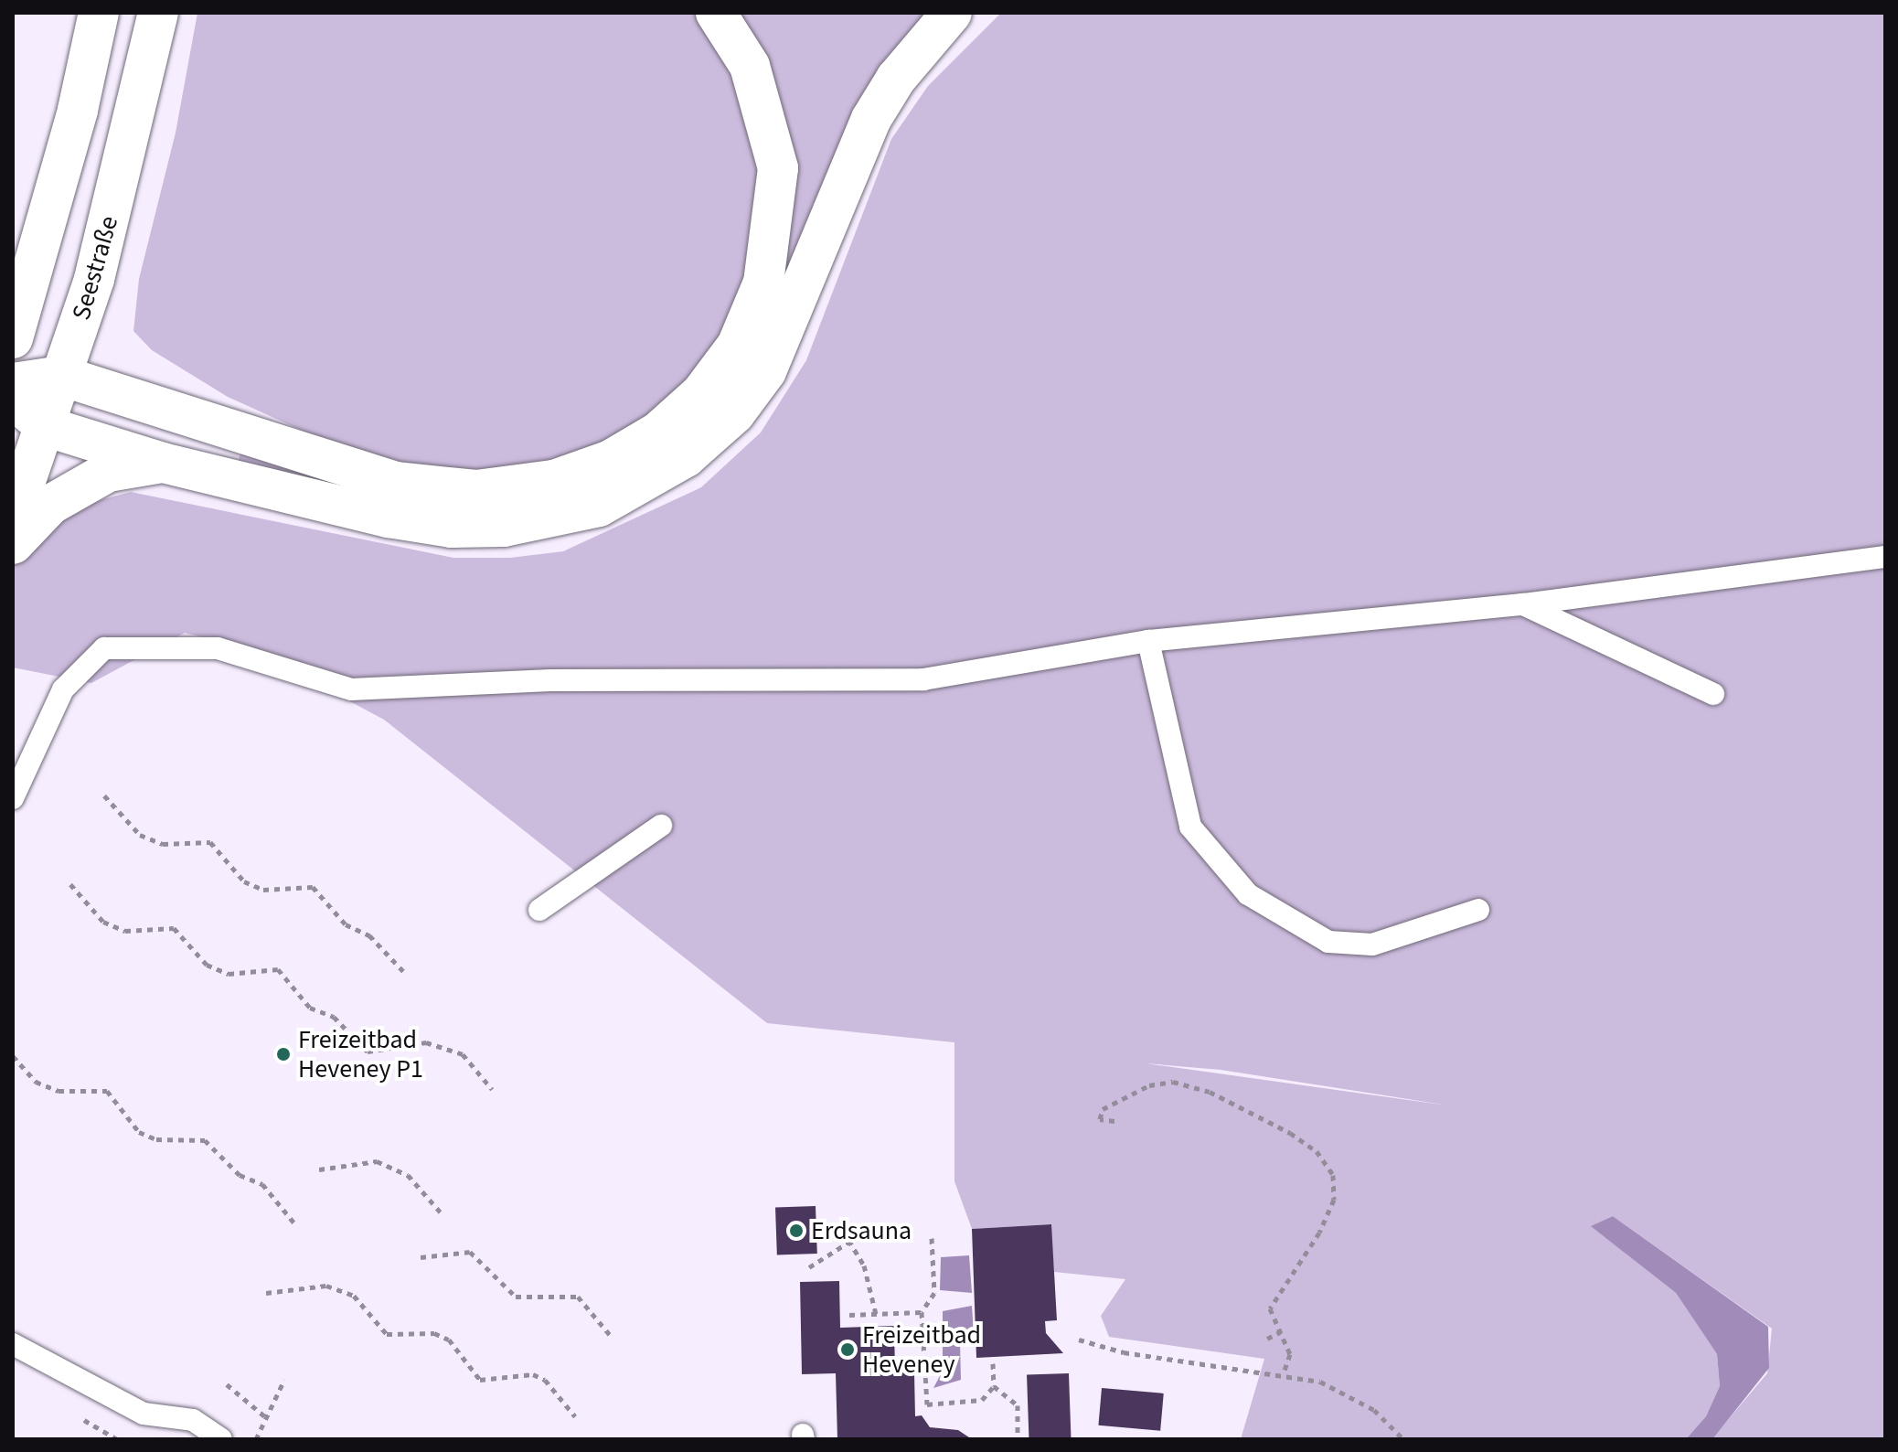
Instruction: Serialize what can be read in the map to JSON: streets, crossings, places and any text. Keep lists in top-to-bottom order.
{
  "streets": {
    "main road": ["Seestraße"]
  },
  "places": ["Freizeitbad Heveney P1", "Erdsauna", "Freizeitbad Heveney"]
}
